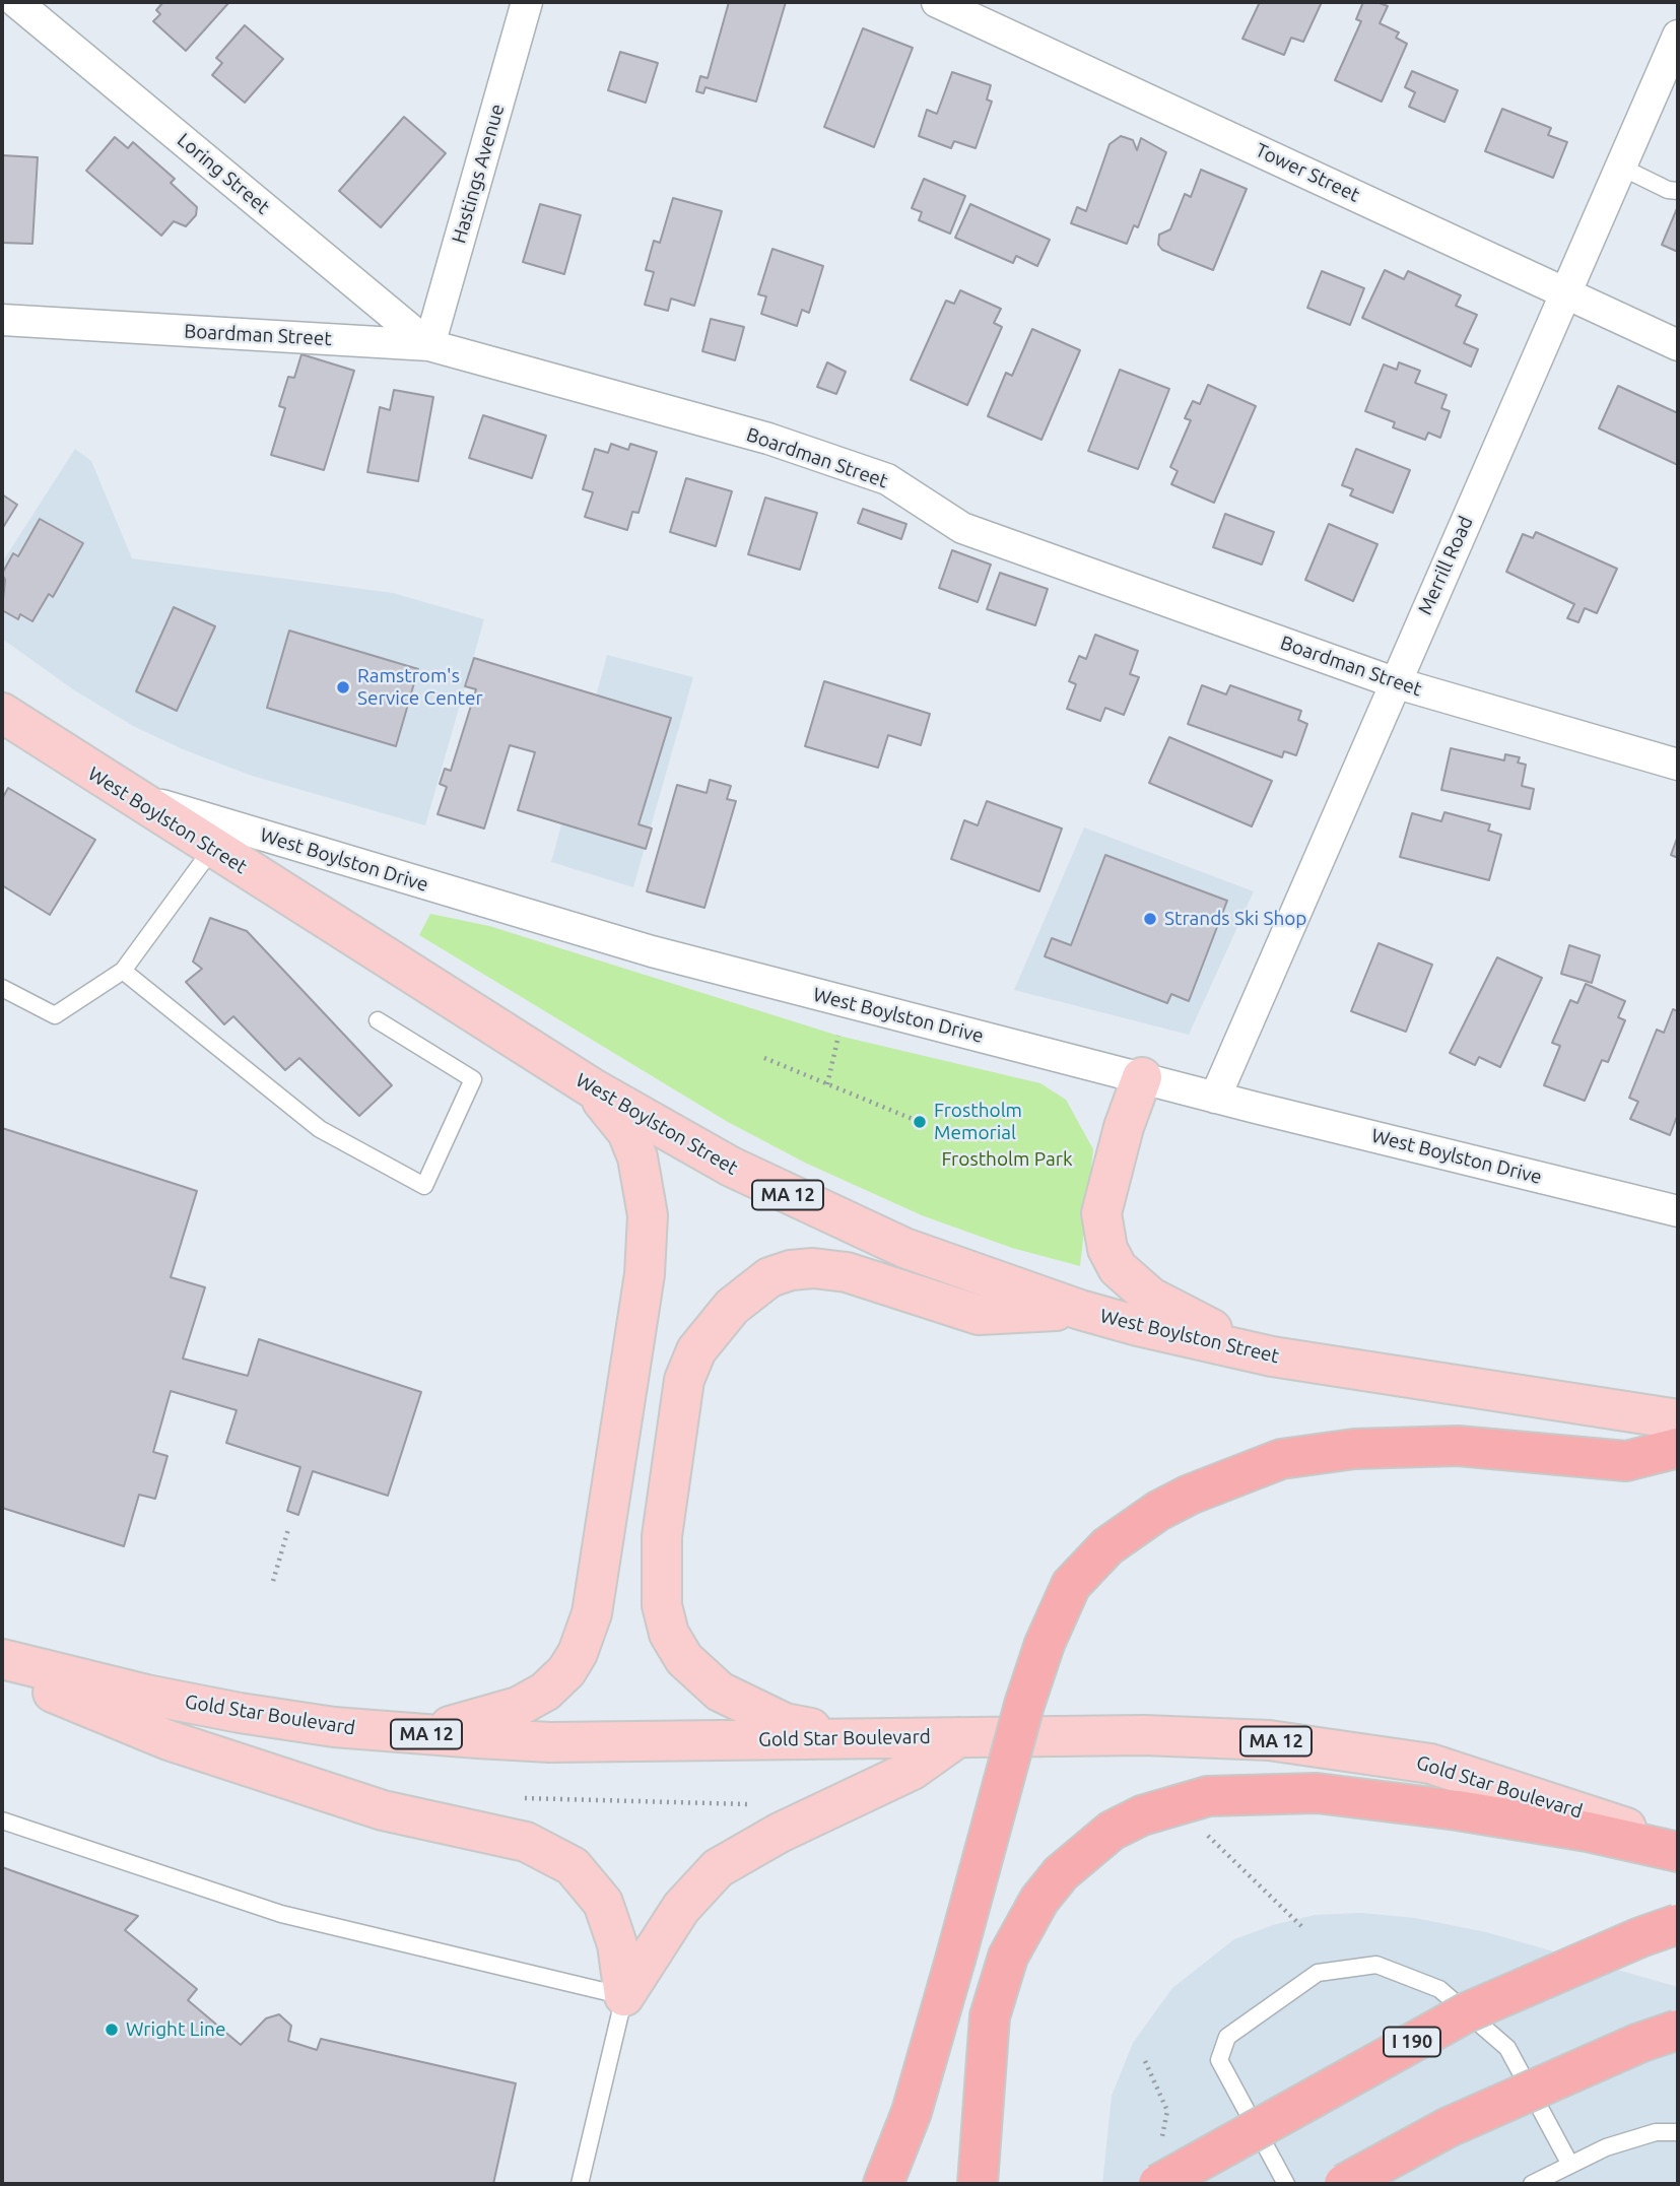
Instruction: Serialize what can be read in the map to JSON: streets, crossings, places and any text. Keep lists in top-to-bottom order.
{
  "streets": {
    "highway": ["I 190"],
    "main road": ["West Boylston Street", "MA 12", "Gold Star Boulevard"],
    "street": [
      "Tower Street",
      "Loring Street",
      "Hastings Avenue",
      "Boardman Street",
      "Merrill Road",
      "West Boylston Drive"
    ]
  },
  "crossings": [
    ["Tower Street", "Merrill Road"],
    ["Loring Street", "Hastings Avenue"],
    ["Loring Street", "Boardman Street"],
    ["Hastings Avenue", "Boardman Street"],
    ["Boardman Street", "Merrill Road"],
    ["Merrill Road", "West Boylston Drive"],
    ["West Boylston Street", "West Boylston Drive"]
  ],
  "parks": ["Frostholm Park"],
  "places": [
    "Ramstrom's Service Center",
    "Strands Ski Shop",
    "Frostholm Memorial",
    "Wright Line"
  ]
}
